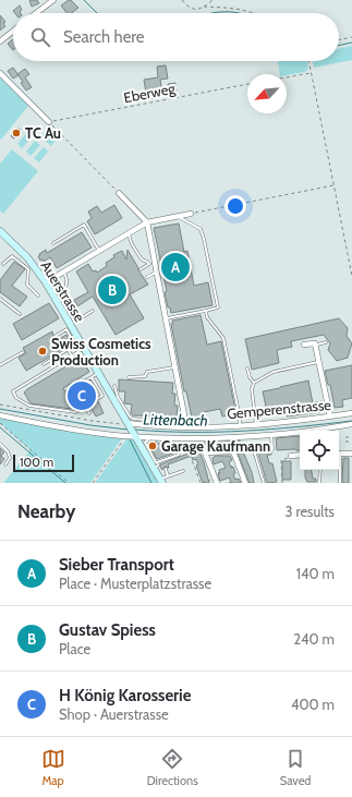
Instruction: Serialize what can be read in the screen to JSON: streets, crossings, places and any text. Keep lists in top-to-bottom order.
{
  "streets": {
    "main road": ["Auerstrasse"],
    "street": ["Gemperenstrasse"],
    "path": ["Eberweg"]
  },
  "crossings": [
    ["Auerstrasse", "Gemperenstrasse"]
  ],
  "water": ["Littenbach"],
  "places": ["TC Au", "Swiss Cosmetics Production", "Garage Kaufmann"],
  "scale_bar": "100 m",
  "north": "bottom left",
  "page": {
    "search": "Search here",
    "pins": ["A", "B", "C"],
    "scale": "100 m",
    "heading": ["Nearby", "3 results"],
    "list": [
      {
        "mark": "A",
        "name": "Sieber Transport",
        "note": "Place · Musterplatzstrasse",
        "value": "140 m"
      },
      {
        "mark": "B",
        "name": "Gustav Spiess",
        "note": "Place",
        "value": "240 m"
      },
      {
        "mark": "C",
        "name": "H König Karosserie",
        "note": "Shop · Auerstrasse",
        "value": "400 m"
      }
    ],
    "nav": ["Map", "Directions", "Saved"]
  }
}
